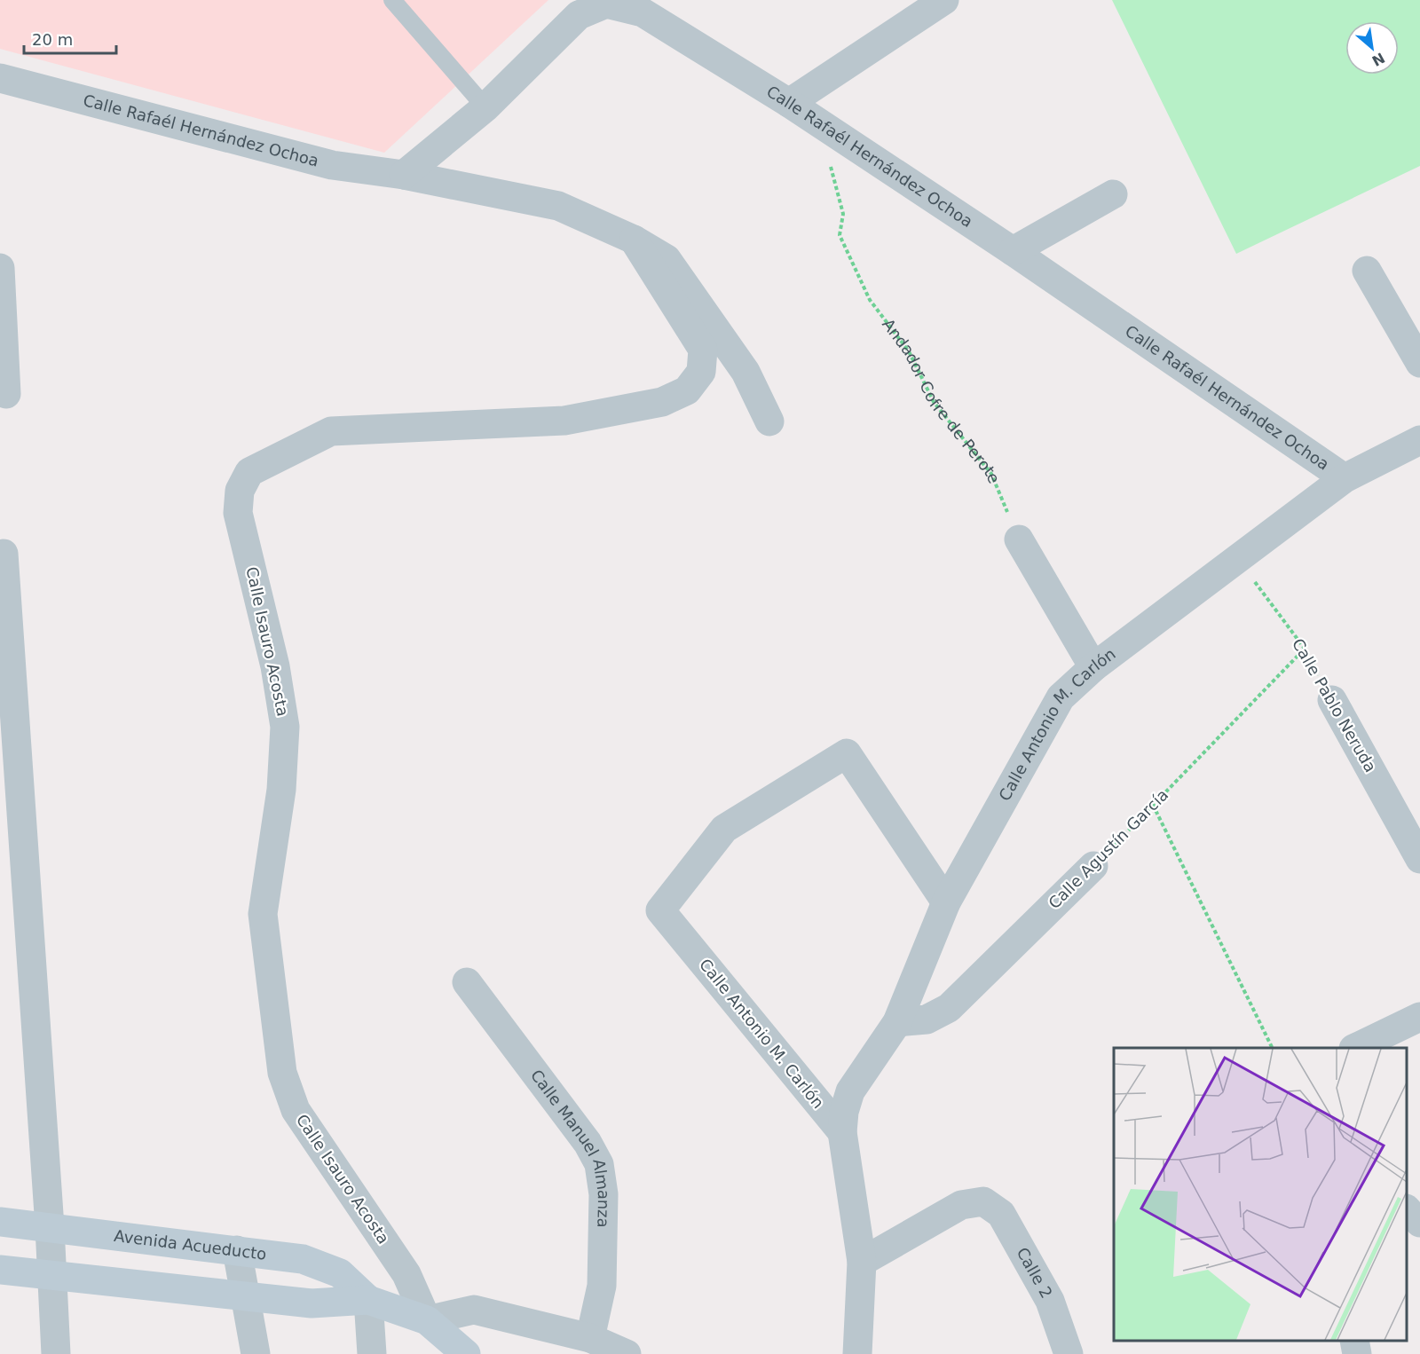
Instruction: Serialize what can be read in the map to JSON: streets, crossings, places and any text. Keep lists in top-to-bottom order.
{
  "streets": {
    "street": [
      "Calle Rafaél Hernández Ochoa",
      "Calle Isauro Acosta",
      "Calle Pablo Neruda",
      "Calle Antonio M. Carlón",
      "Calle Agustín García",
      "Calle Manuel Almanza",
      "Avenida Acueducto",
      "Calle 2"
    ],
    "path": ["Andador Cofre de Perote"]
  },
  "crossings": [
    ["Calle Rafaél Hernández Ochoa", "Andador Cofre de Perote"],
    ["Calle Rafaél Hernández Ochoa", "Calle Isauro Acosta"],
    ["Calle Rafaél Hernández Ochoa", "Calle Antonio M. Carlón"],
    ["Calle Isauro Acosta", "Avenida Acueducto"],
    ["Calle Pablo Neruda", "Calle Antonio M. Carlón"],
    ["Calle Pablo Neruda", "Calle Agustín García"],
    ["Calle Antonio M. Carlón", "Calle Agustín García"],
    ["Calle Antonio M. Carlón", "Calle 2"]
  ],
  "scale_bar": "20 m",
  "north": "bottom right"
}
